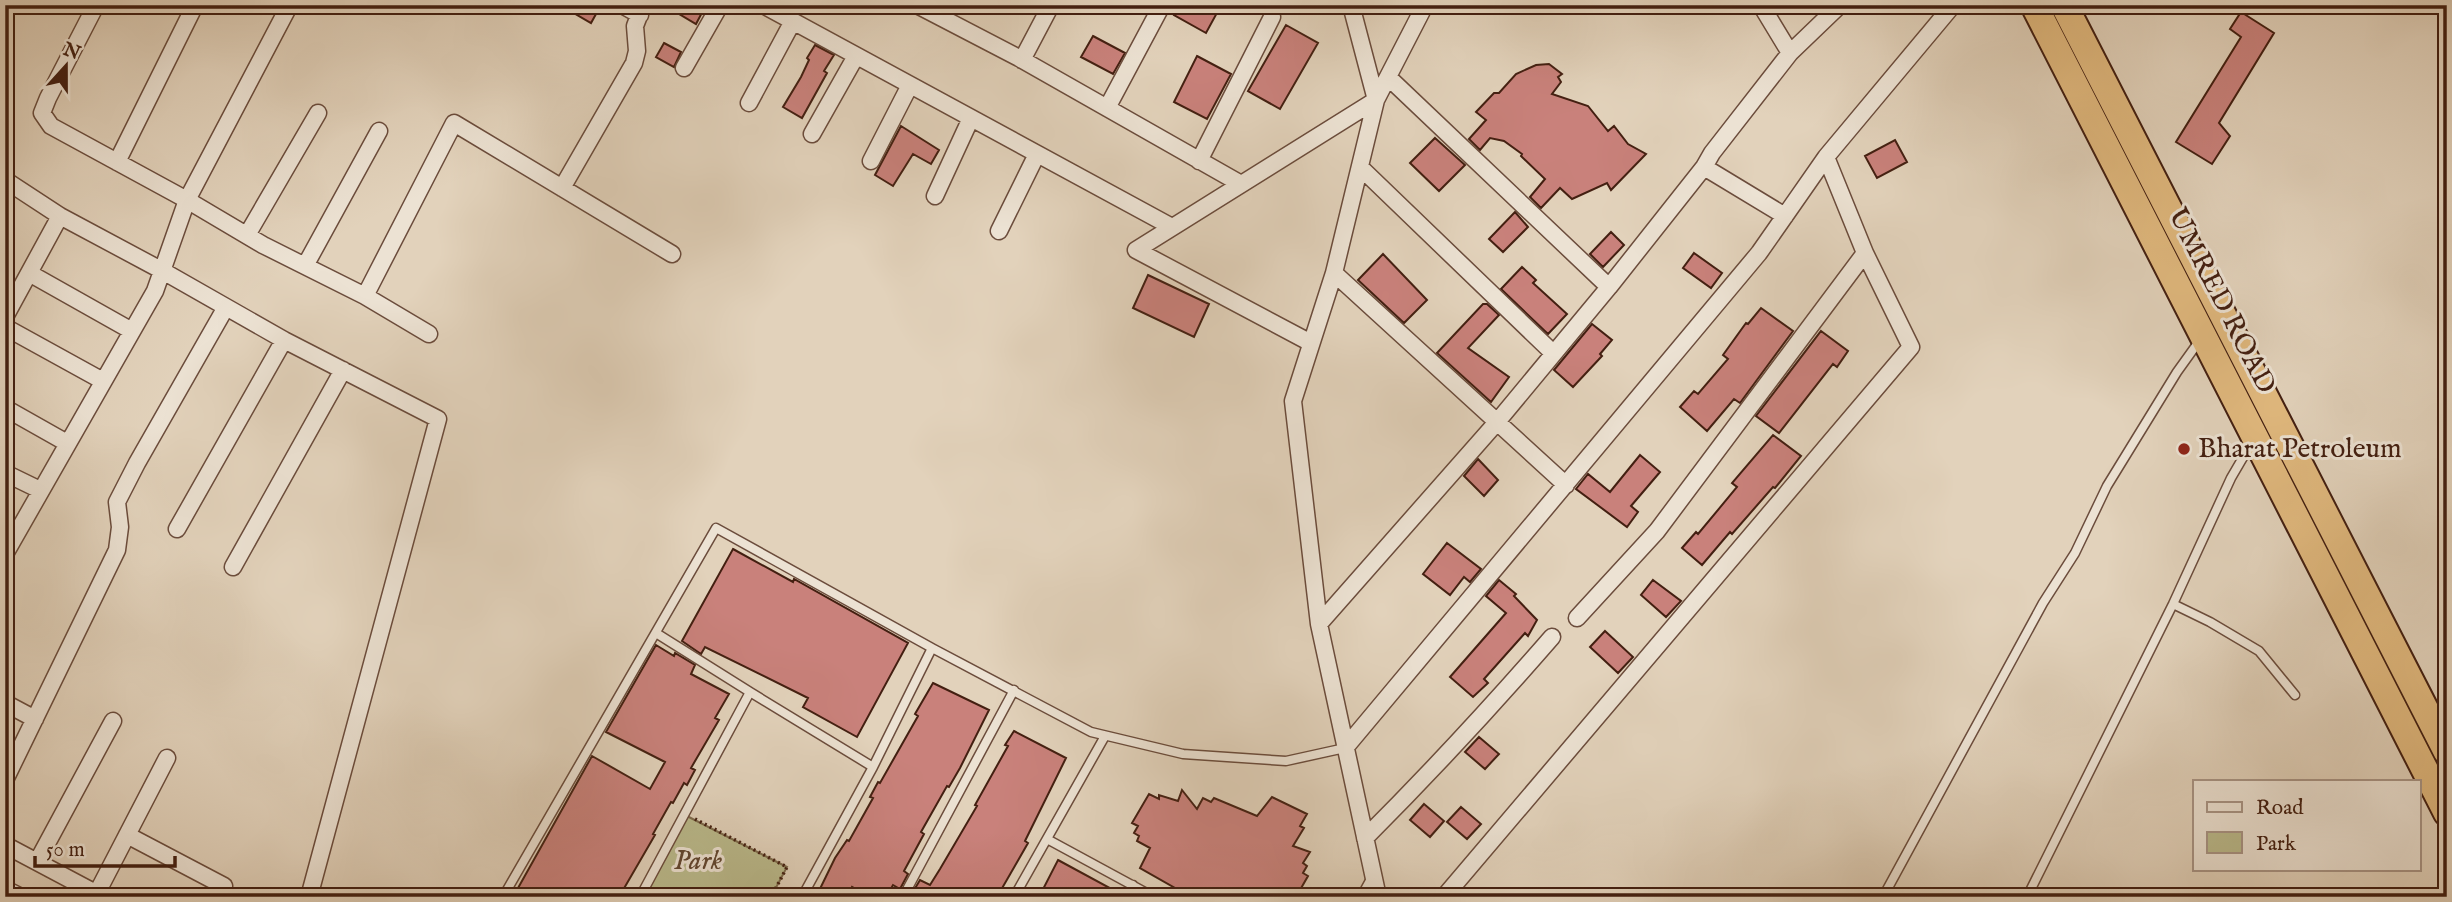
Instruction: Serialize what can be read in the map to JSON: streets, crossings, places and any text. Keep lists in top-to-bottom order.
{
  "streets": {
    "highway": ["UMRED ROAD"]
  },
  "parks": ["Park"],
  "places": ["Bharat Petroleum"],
  "legend": ["Road", "Park"],
  "scale_bar": "50 m",
  "north": "top"
}
